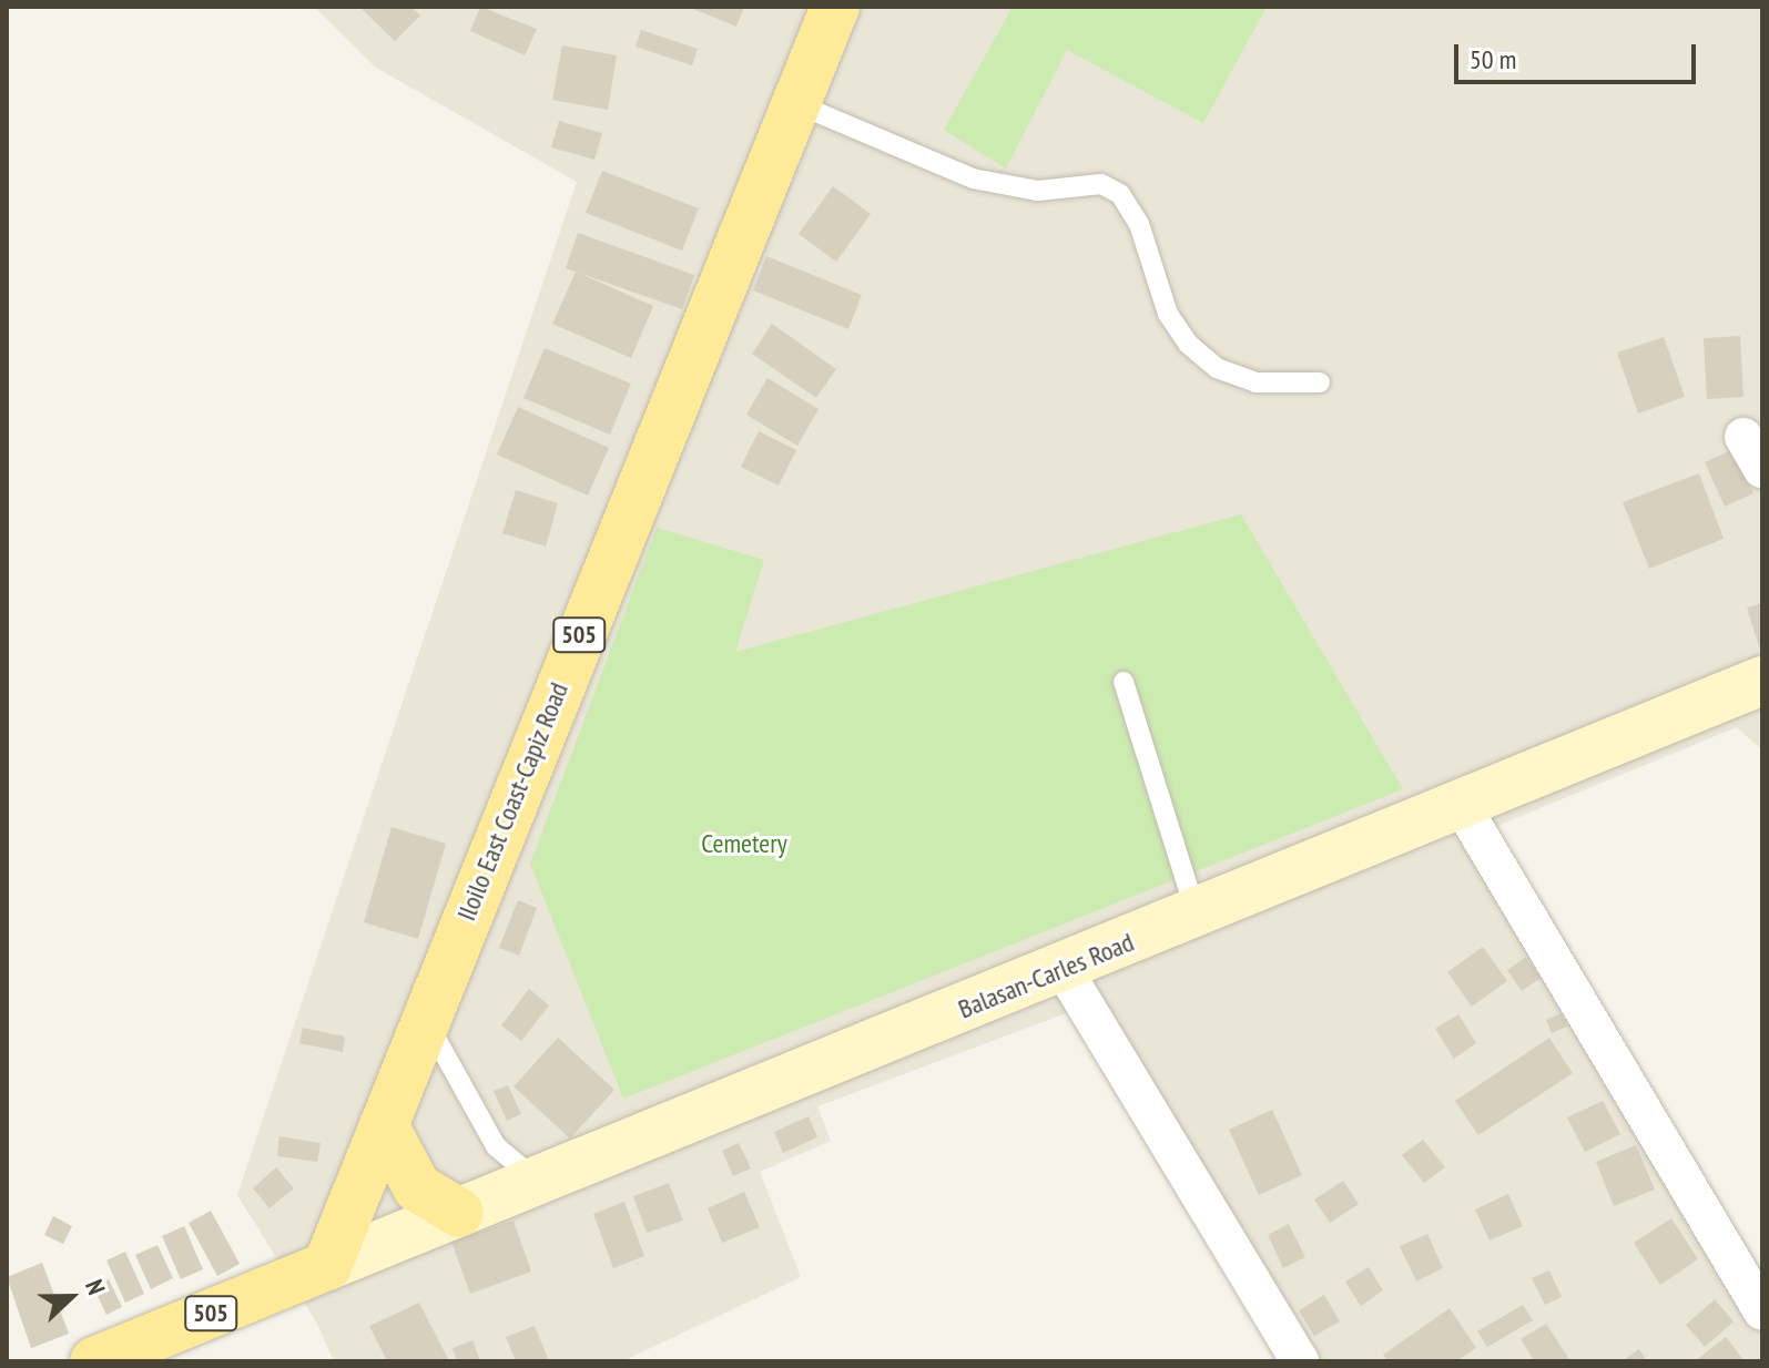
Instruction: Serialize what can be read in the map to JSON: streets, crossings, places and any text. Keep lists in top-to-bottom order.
{
  "streets": {
    "main road": ["505", "Iloilo East Coast-Capiz Road", "Balasan-Carles Road"]
  },
  "crossings": [
    ["505", "Iloilo East Coast-Capiz Road"],
    ["505", "Balasan-Carles Road"],
    ["Iloilo East Coast-Capiz Road", "Balasan-Carles Road"]
  ],
  "parks": ["Cemetery"],
  "scale_bar": "50 m",
  "north": "right"
}
